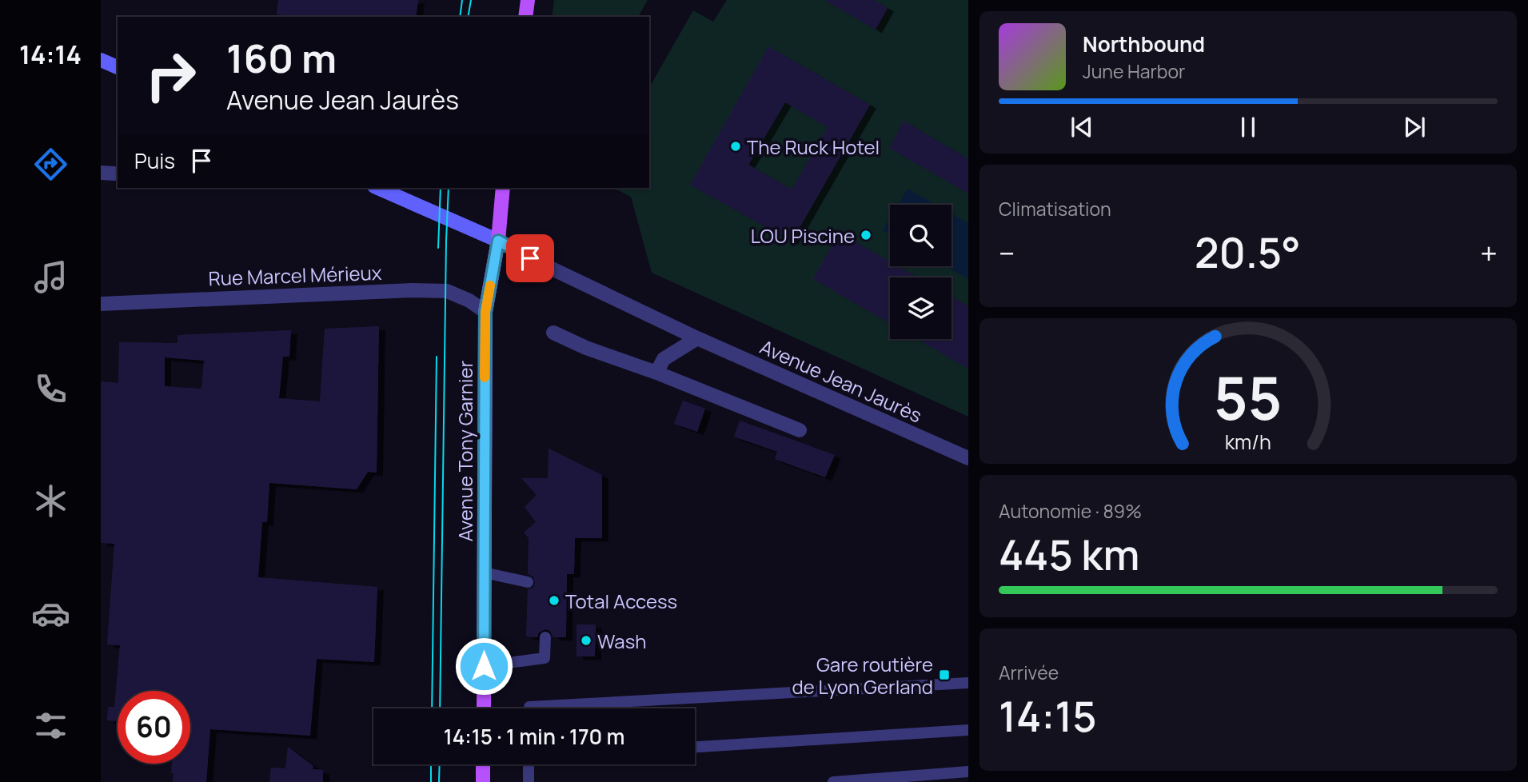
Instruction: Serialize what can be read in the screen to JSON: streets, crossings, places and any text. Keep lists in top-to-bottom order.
{
  "streets": {
    "main road": ["Avenue Jean Jaurès", "Avenue Tony Garnier"],
    "street": ["Rue Marcel Mérieux"]
  },
  "crossings": [
    ["Rue Marcel Mérieux", "Avenue Tony Garnier"],
    ["Avenue Jean Jaurès", "Avenue Tony Garnier"]
  ],
  "places": {
    "other": [
      "The Ruck Hotel",
      "LOU Piscine",
      "Total Access",
      "Wash"
    ],
    "transit": ["Gare routière de Lyon Gerland"]
  },
  "page": {
    "tabs": "14:14",
    "turn": ["160 m", "Avenue Jean Jaurès"],
    "song": ["Northbound", "June Harbor"],
    "then": "Puis",
    "tile": [
      "Climatisation",
      ["Autonomie · 89%", "445 km"],
      ["Arrivée", "14:15"]
    ],
    "heat": ["−", "20.5°", "+"],
    "limit": "60",
    "trip": "14:15 · 1 min · 170 m",
    "gauge": ["55", "km/h"]
  }
}
